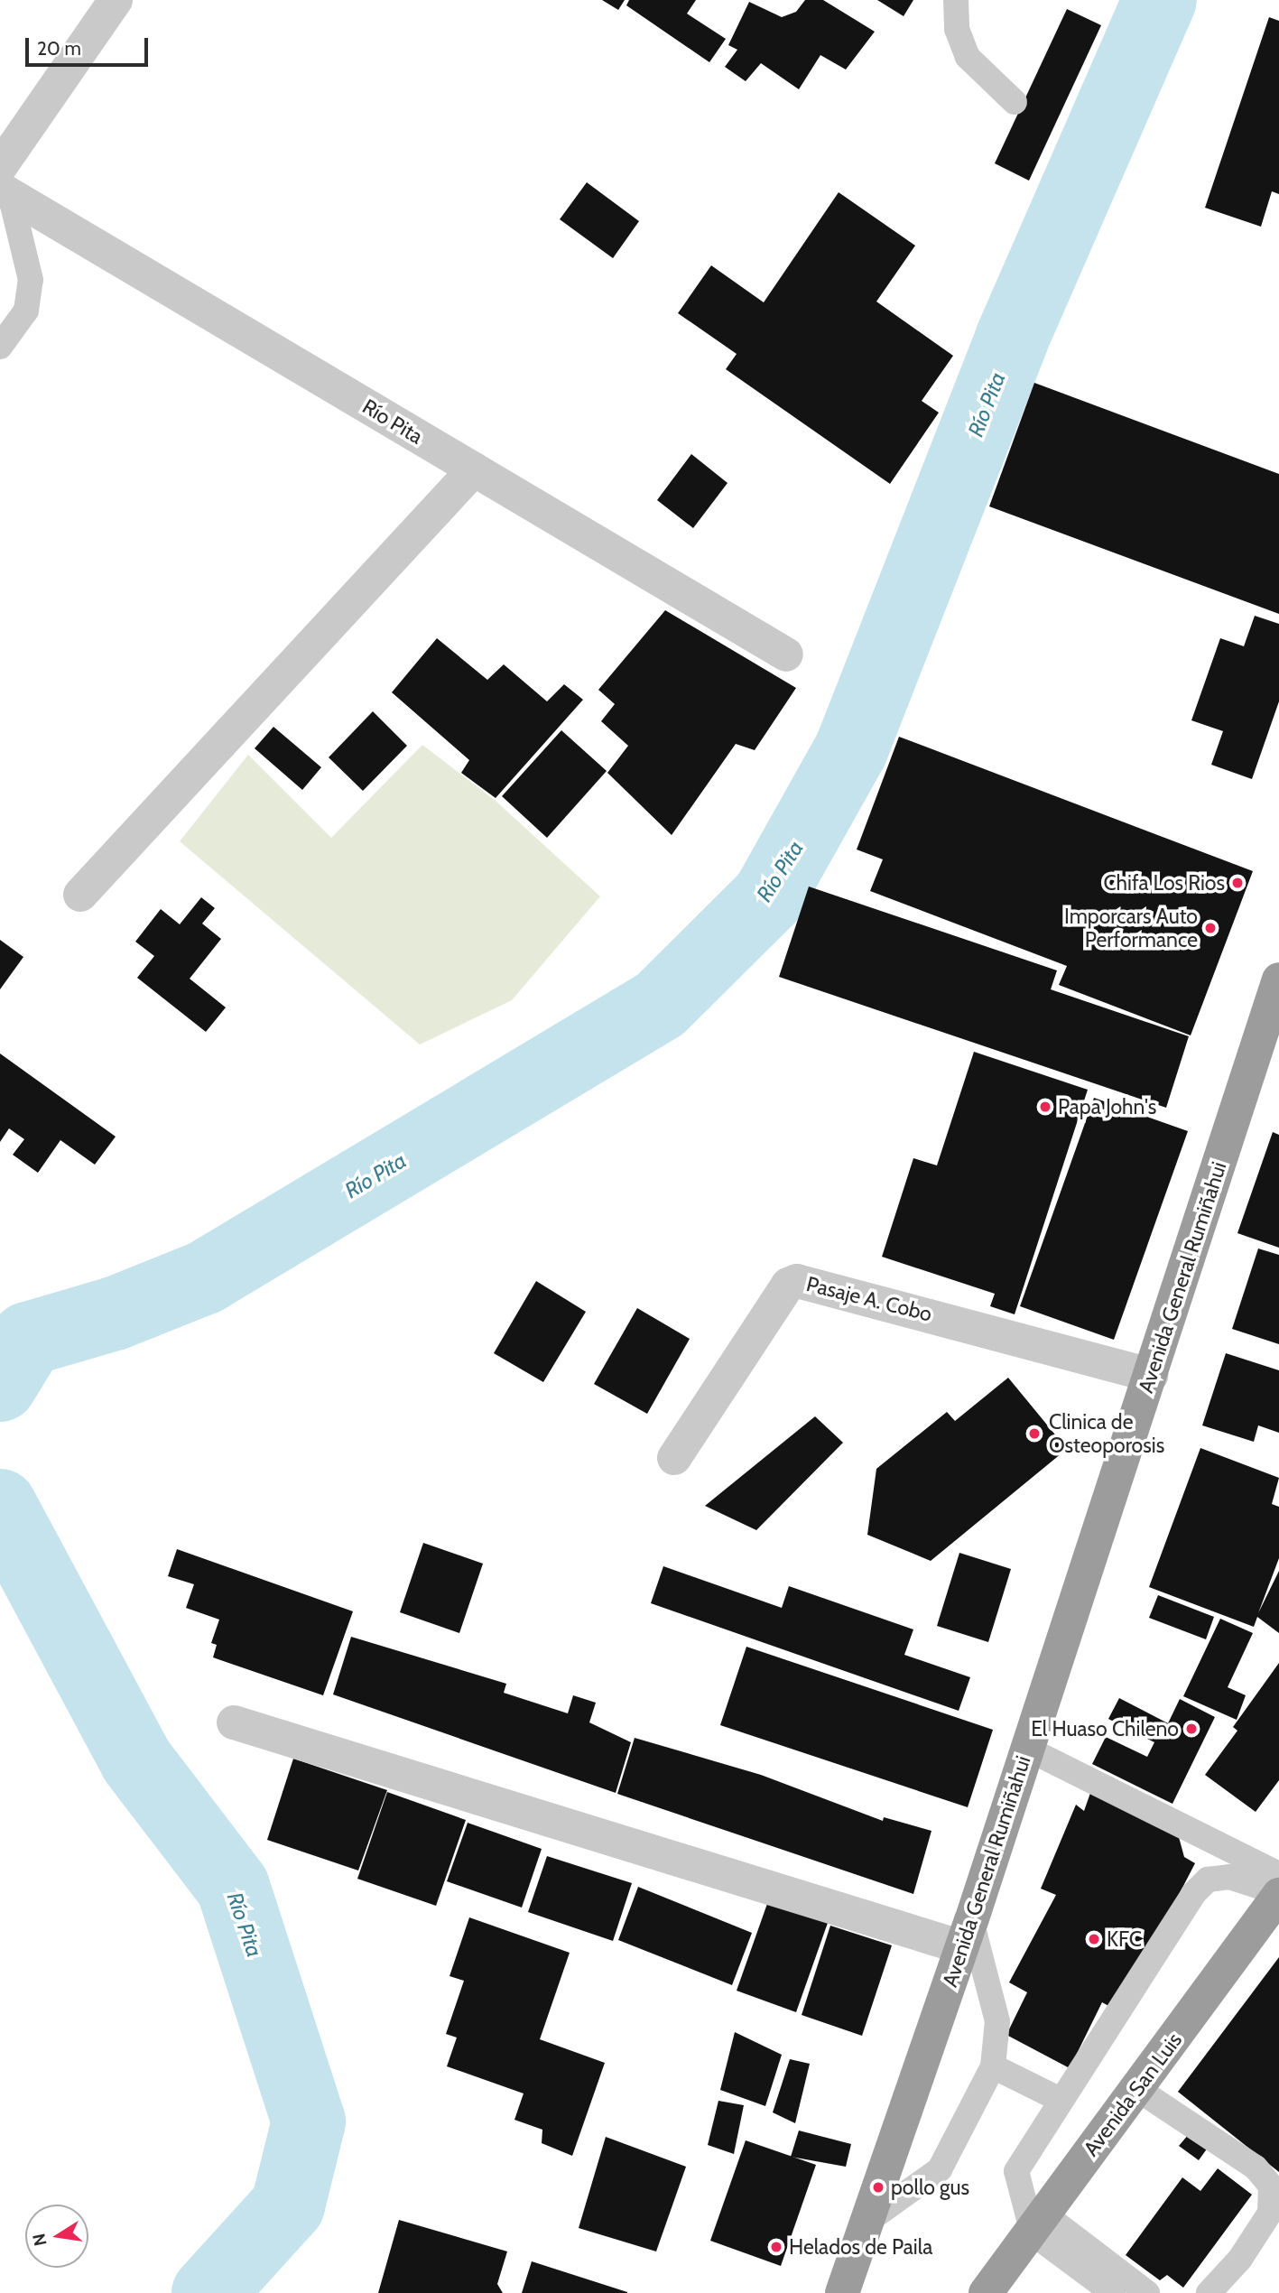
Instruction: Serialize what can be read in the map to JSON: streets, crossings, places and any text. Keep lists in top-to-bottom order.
{
  "streets": {
    "highway": ["Avenida General Rumiñahui", "Avenida San Luis"],
    "street": ["Río Pita", "Pasaje A. Cobo"]
  },
  "crossings": [
    ["Avenida General Rumiñahui", "Pasaje A. Cobo"]
  ],
  "water": ["Río Pita"],
  "places": [
    "Chifa Los Rios",
    "Imporcars Auto Performance",
    "Papa John's",
    "Clinica de Osteoporosis",
    "El Huaso Chileno",
    "KFC",
    "pollo gus",
    "Helados de Paila"
  ],
  "scale_bar": "20 m",
  "north": "left"
}
